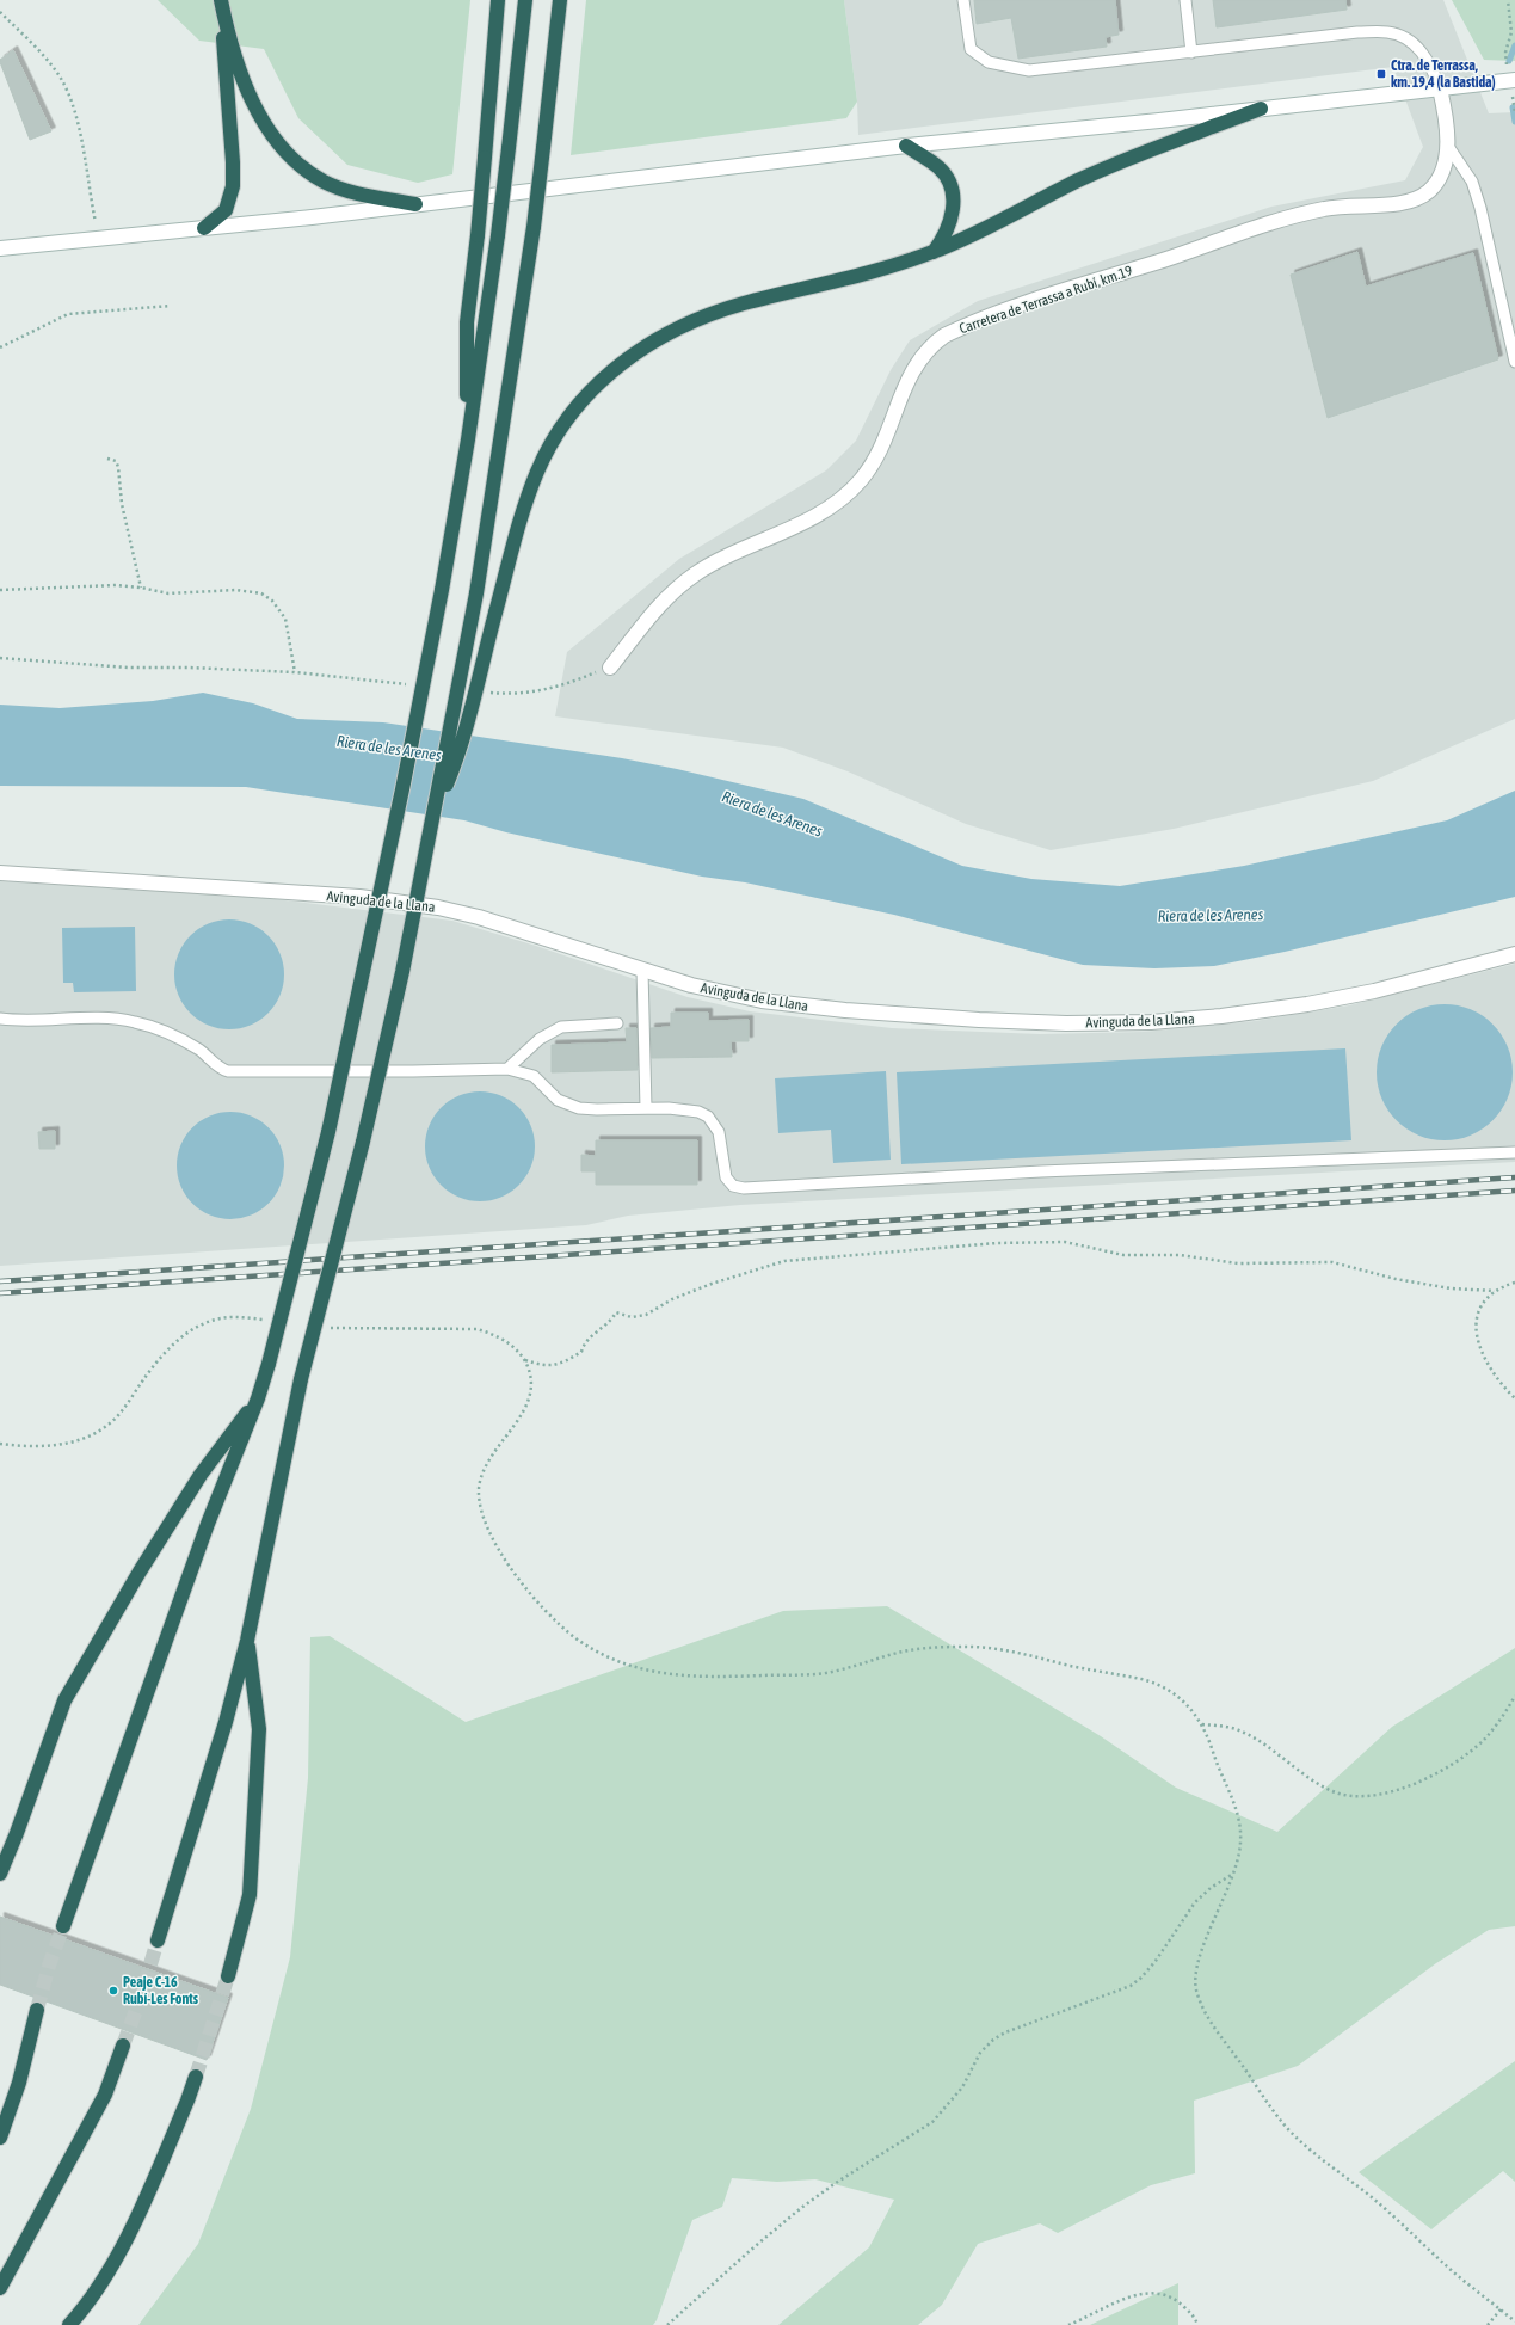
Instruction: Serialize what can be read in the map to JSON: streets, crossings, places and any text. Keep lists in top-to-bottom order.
{
  "streets": {
    "street": ["Carretera de Terrassa a Rubí, km.19", "Avinguda de la Llana"]
  },
  "water": ["Riera de les Arenes"],
  "places": {
    "transit": ["Ctra. de Terrassa, km. 19,4 (la Bastida)"],
    "other": ["Peaje C-16 Rubí-Les Fonts"]
  }
}
